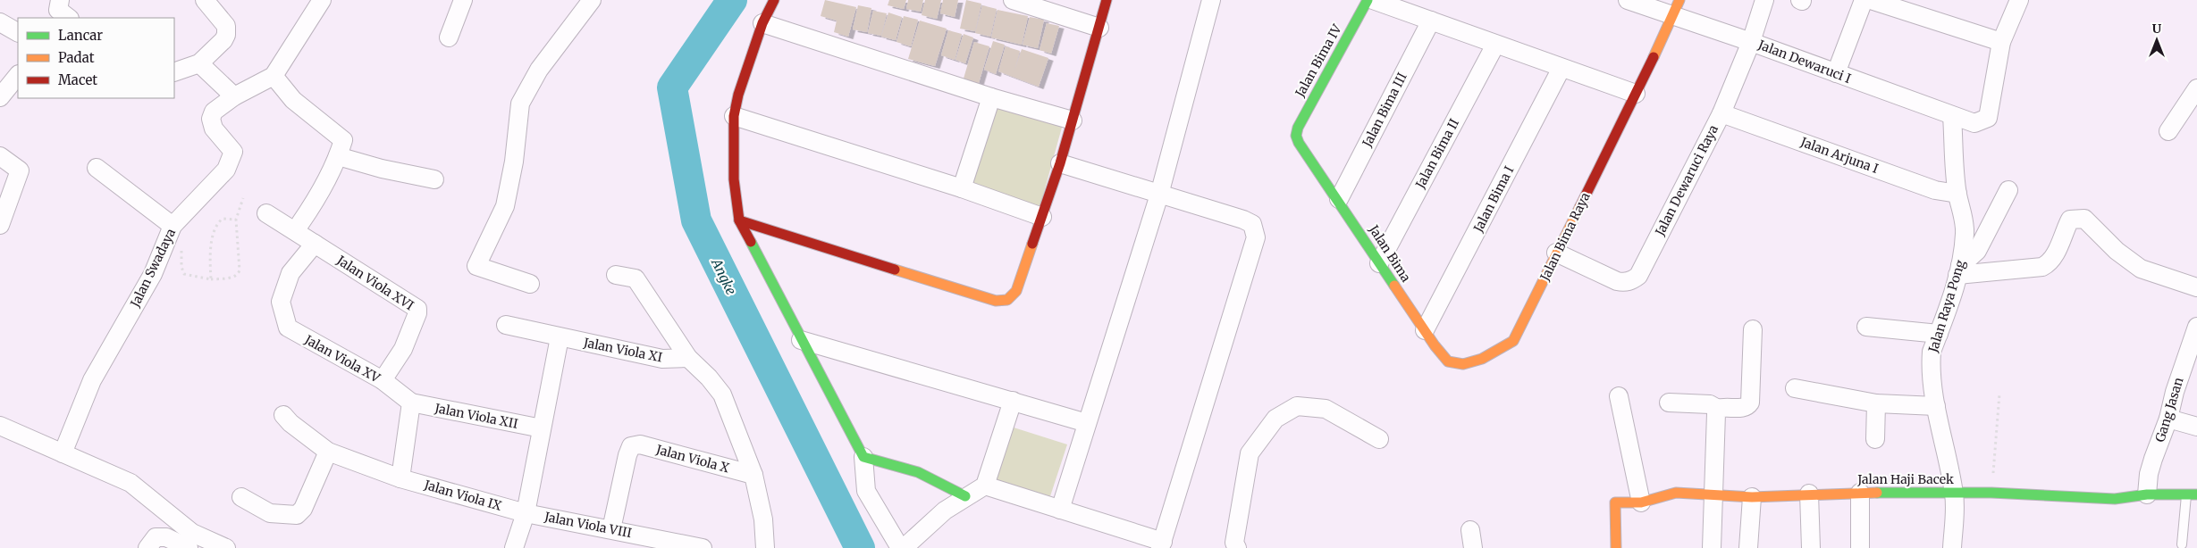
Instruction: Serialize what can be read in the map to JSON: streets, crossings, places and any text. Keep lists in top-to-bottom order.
{
  "streets": {
    "street": [
      "Jalan Bima IV",
      "Jalan Dewaruci I",
      "Jalan Bima III",
      "Jalan Bima II",
      "Jalan Arjuna I",
      "Jalan Dewaruci Raya",
      "Jalan Bima I",
      "Jalan Bima Raya",
      "Jalan Bima",
      "Jalan Swadaya",
      "Jalan Viola XVI",
      "Jalan Raya Pong",
      "Jalan Viola XI",
      "Jalan Viola XV",
      "Gang Jasan",
      "Jalan Viola XII",
      "Jalan Viola X",
      "Jalan Haji Bacek",
      "Jalan Viola IX",
      "Jalan Viola VIII"
    ]
  },
  "crossings": [
    ["Jalan Bima IV", "Jalan Bima"],
    ["Jalan Dewaruci I", "Jalan Dewaruci Raya"],
    ["Jalan Dewaruci I", "Jalan Bima Raya"],
    ["Jalan Dewaruci I", "Jalan Raya Pong"],
    ["Jalan Bima III", "Jalan Bima"],
    ["Jalan Bima II", "Jalan Bima"],
    ["Jalan Arjuna I", "Jalan Dewaruci Raya"],
    ["Jalan Arjuna I", "Jalan Raya Pong"],
    ["Jalan Dewaruci Raya", "Jalan Bima Raya"],
    ["Jalan Bima I", "Jalan Bima"],
    ["Jalan Bima Raya", "Jalan Bima"],
    ["Jalan Viola XVI", "Jalan Viola XV"],
    ["Jalan Raya Pong", "Jalan Haji Bacek"],
    ["Jalan Viola XV", "Jalan Viola XII"],
    ["Gang Jasan", "Jalan Haji Bacek"],
    ["Jalan Viola X", "Jalan Viola VIII"],
    ["Jalan Viola IX", "Jalan Viola VIII"]
  ],
  "water": ["Angke"],
  "legend": ["Lancar", "Padat", "Macet"],
  "north": "top"
}
